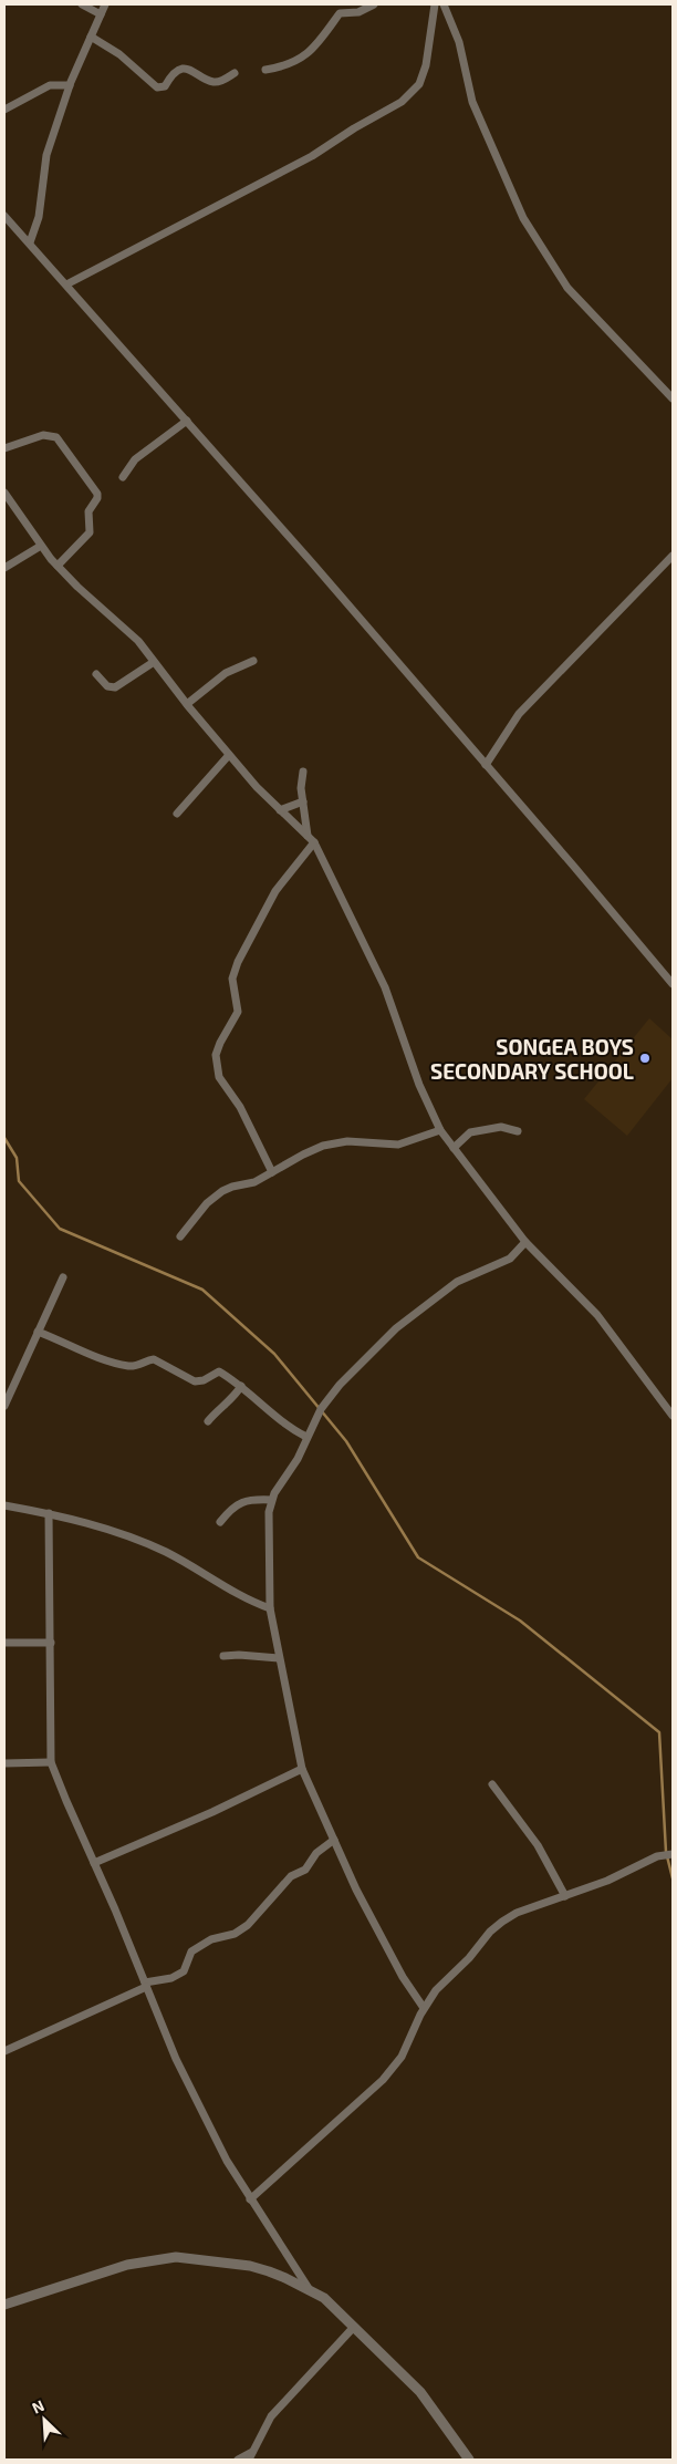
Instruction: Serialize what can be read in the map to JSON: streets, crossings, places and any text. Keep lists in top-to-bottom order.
{
  "places": ["SONGEA BOYS SECONDARY SCHOOL"],
  "north": "top left"
}
